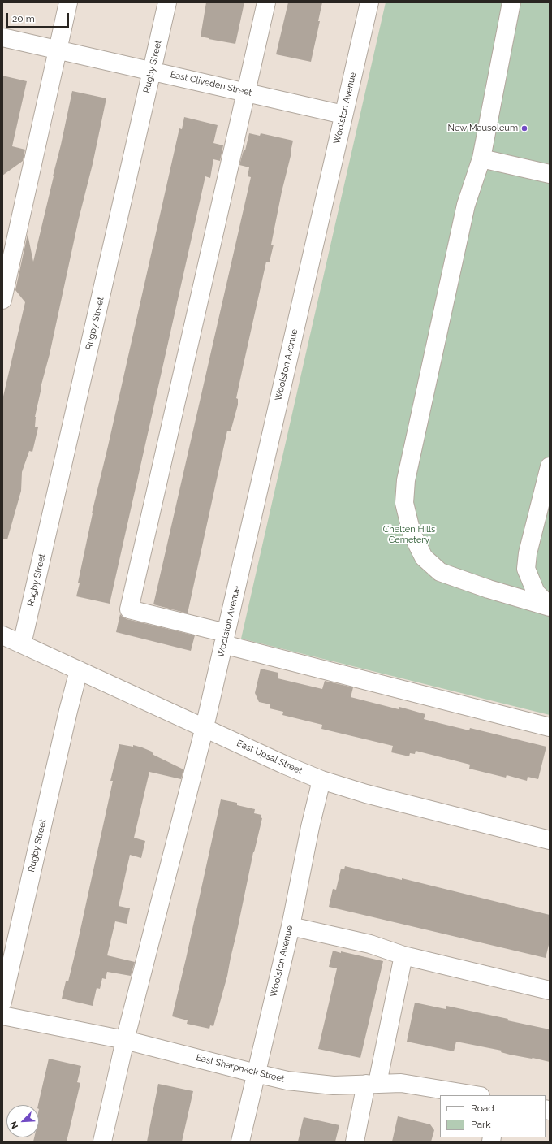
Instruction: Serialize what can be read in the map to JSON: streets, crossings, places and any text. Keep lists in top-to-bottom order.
{
  "streets": {
    "street": [
      "Rugby Street",
      "East Cliveden Street",
      "Woolston Avenue",
      "East Upsal Street",
      "East Sharpnack Street"
    ]
  },
  "crossings": [
    ["Rugby Street", "East Cliveden Street"],
    ["Rugby Street", "East Upsal Street"],
    ["East Cliveden Street", "Woolston Avenue"],
    ["Woolston Avenue", "East Upsal Street"],
    ["Woolston Avenue", "East Sharpnack Street"]
  ],
  "parks": ["Chelten Hills Cemetery"],
  "places": ["New Mausoleum"],
  "legend": ["Road", "Park"],
  "scale_bar": "20 m",
  "north": "bottom left"
}
